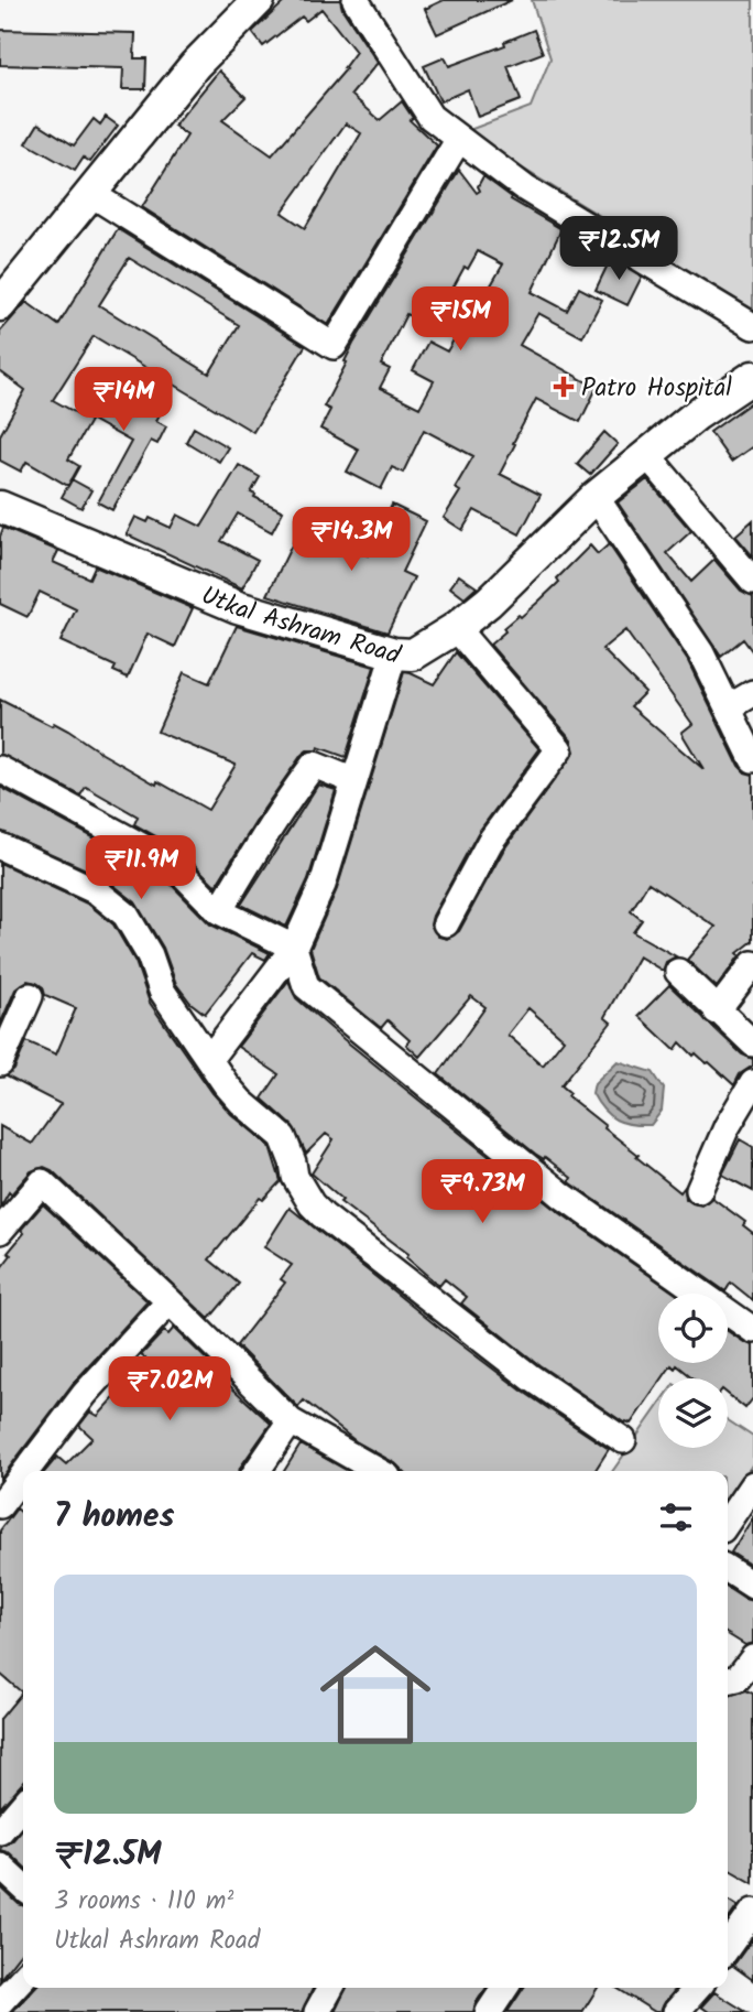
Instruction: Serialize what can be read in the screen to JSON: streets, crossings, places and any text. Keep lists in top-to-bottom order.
{
  "streets": {
    "main road": ["Utkal Ashram Road"]
  },
  "places": {
    "health": ["Patro Hospital"]
  },
  "page": {
    "price": [
      "₹12.5M",
      "₹15M",
      "₹14M",
      "₹14.3M",
      "₹11.9M",
      "₹9.73M",
      "₹7.02M"
    ],
    "heading": "7 homes",
    "list": [
      {
        "name": "₹12.5M",
        "note": "3 rooms · 110 m² · Utkal Ashram Road"
      }
    ]
  }
}
